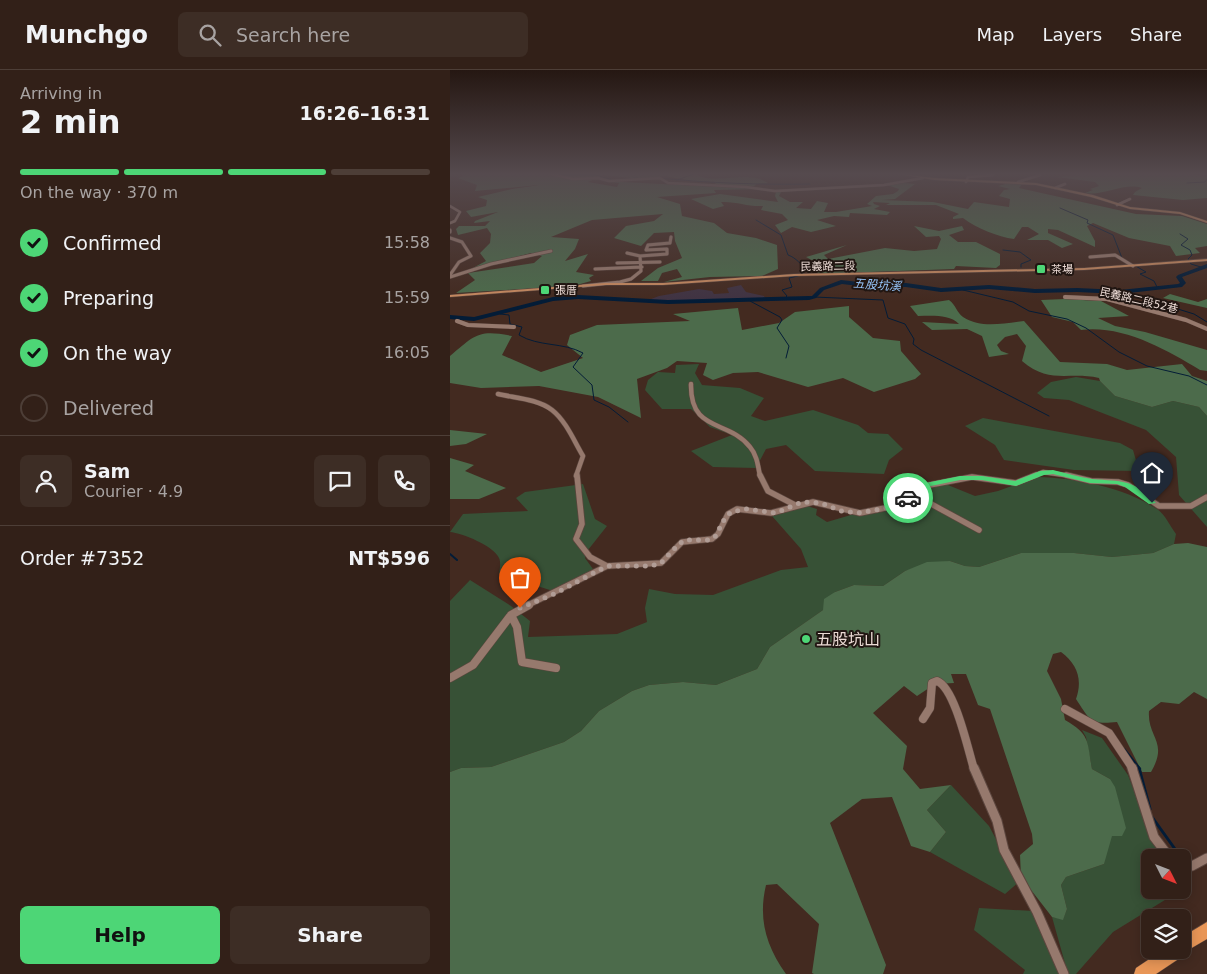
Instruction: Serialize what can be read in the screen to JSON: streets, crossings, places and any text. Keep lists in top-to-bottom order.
{
  "streets": {
    "main road": ["民義路二段"],
    "street": ["民義路二段52巷"]
  },
  "water": ["五股坑溪"],
  "places": {
    "transit": ["茶場", "張厝"],
    "other": ["五股坑山"]
  },
  "north": "bottom right",
  "page": {
    "header": "Munchgo",
    "search": "Search here",
    "nav": ["Map", "Layers", "Share"],
    "heading": ["2 min", "Arriving in", "16:26–16:31"],
    "panel": [
      "Sam",
      "Courier · 4.9",
      "Order #7352",
      "NT$596"
    ],
    "bar": "On the way · 370 m",
    "list": [
      ["Confirmed", "15:58"],
      ["Preparing", "15:59"],
      ["On the way", "16:05"],
      "Delivered"
    ],
    "buttons": ["Help", "Share"]
  }
}
